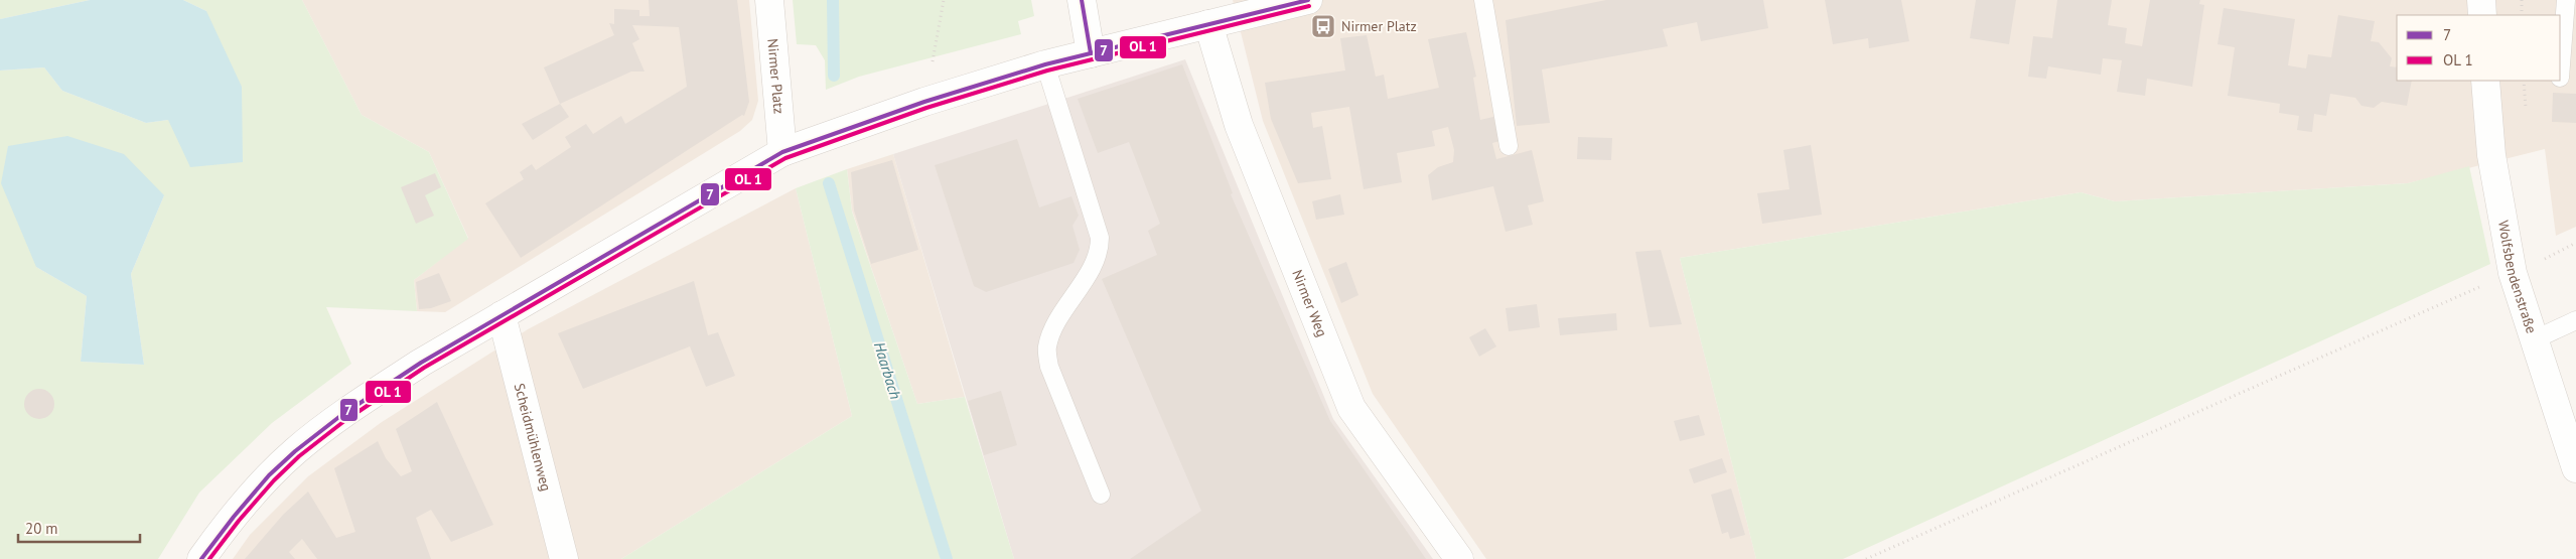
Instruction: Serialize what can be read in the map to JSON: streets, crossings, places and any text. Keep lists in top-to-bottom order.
{
  "streets": {
    "street": [
      "Nirmer Platz",
      "Wolfsbendenstraße",
      "Nirmer Weg",
      "Scheidmühlenweg"
    ]
  },
  "water": ["Haarbach"],
  "places": {
    "bus stop": ["Nirmer Platz"]
  },
  "lines": ["transit line 7"],
  "legend": ["7", "OL 1"],
  "scale_bar": "20 m"
}
